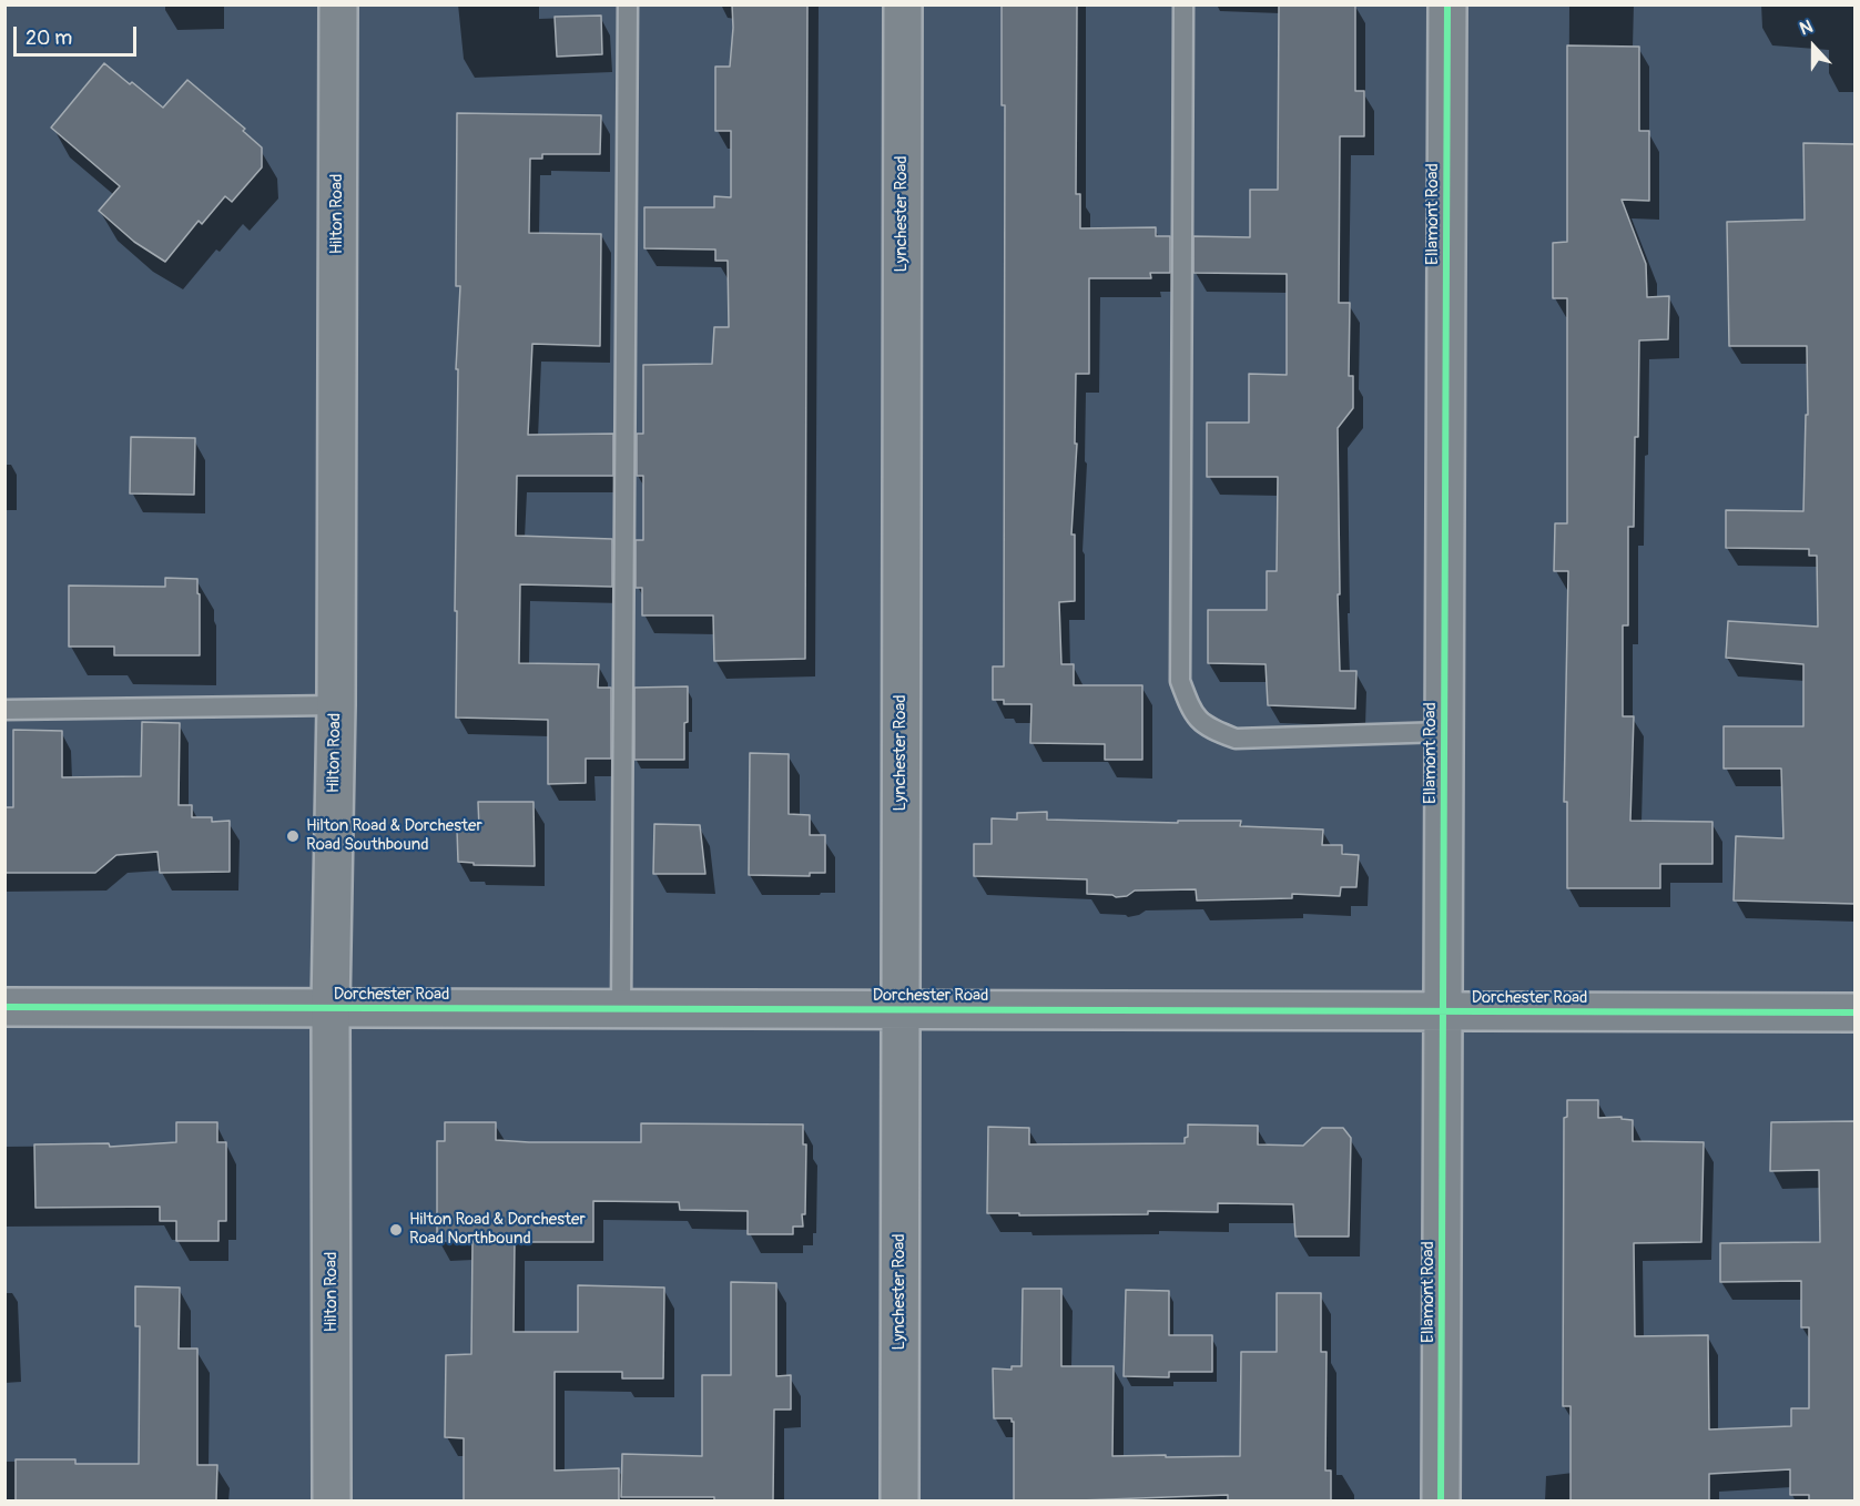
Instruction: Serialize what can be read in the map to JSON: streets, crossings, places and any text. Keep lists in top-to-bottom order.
{
  "streets": {
    "street": [
      "Hilton Road",
      "Lynchester Road",
      "Ellamont Road",
      "Dorchester Road"
    ]
  },
  "crossings": [
    ["Hilton Road", "Dorchester Road"],
    ["Lynchester Road", "Dorchester Road"],
    ["Ellamont Road", "Dorchester Road"]
  ],
  "places": ["Hilton Road & Dorchester Road Southbound", "Hilton Road & Dorchester Road Northbound"],
  "scale_bar": "20 m",
  "north": "top"
}
